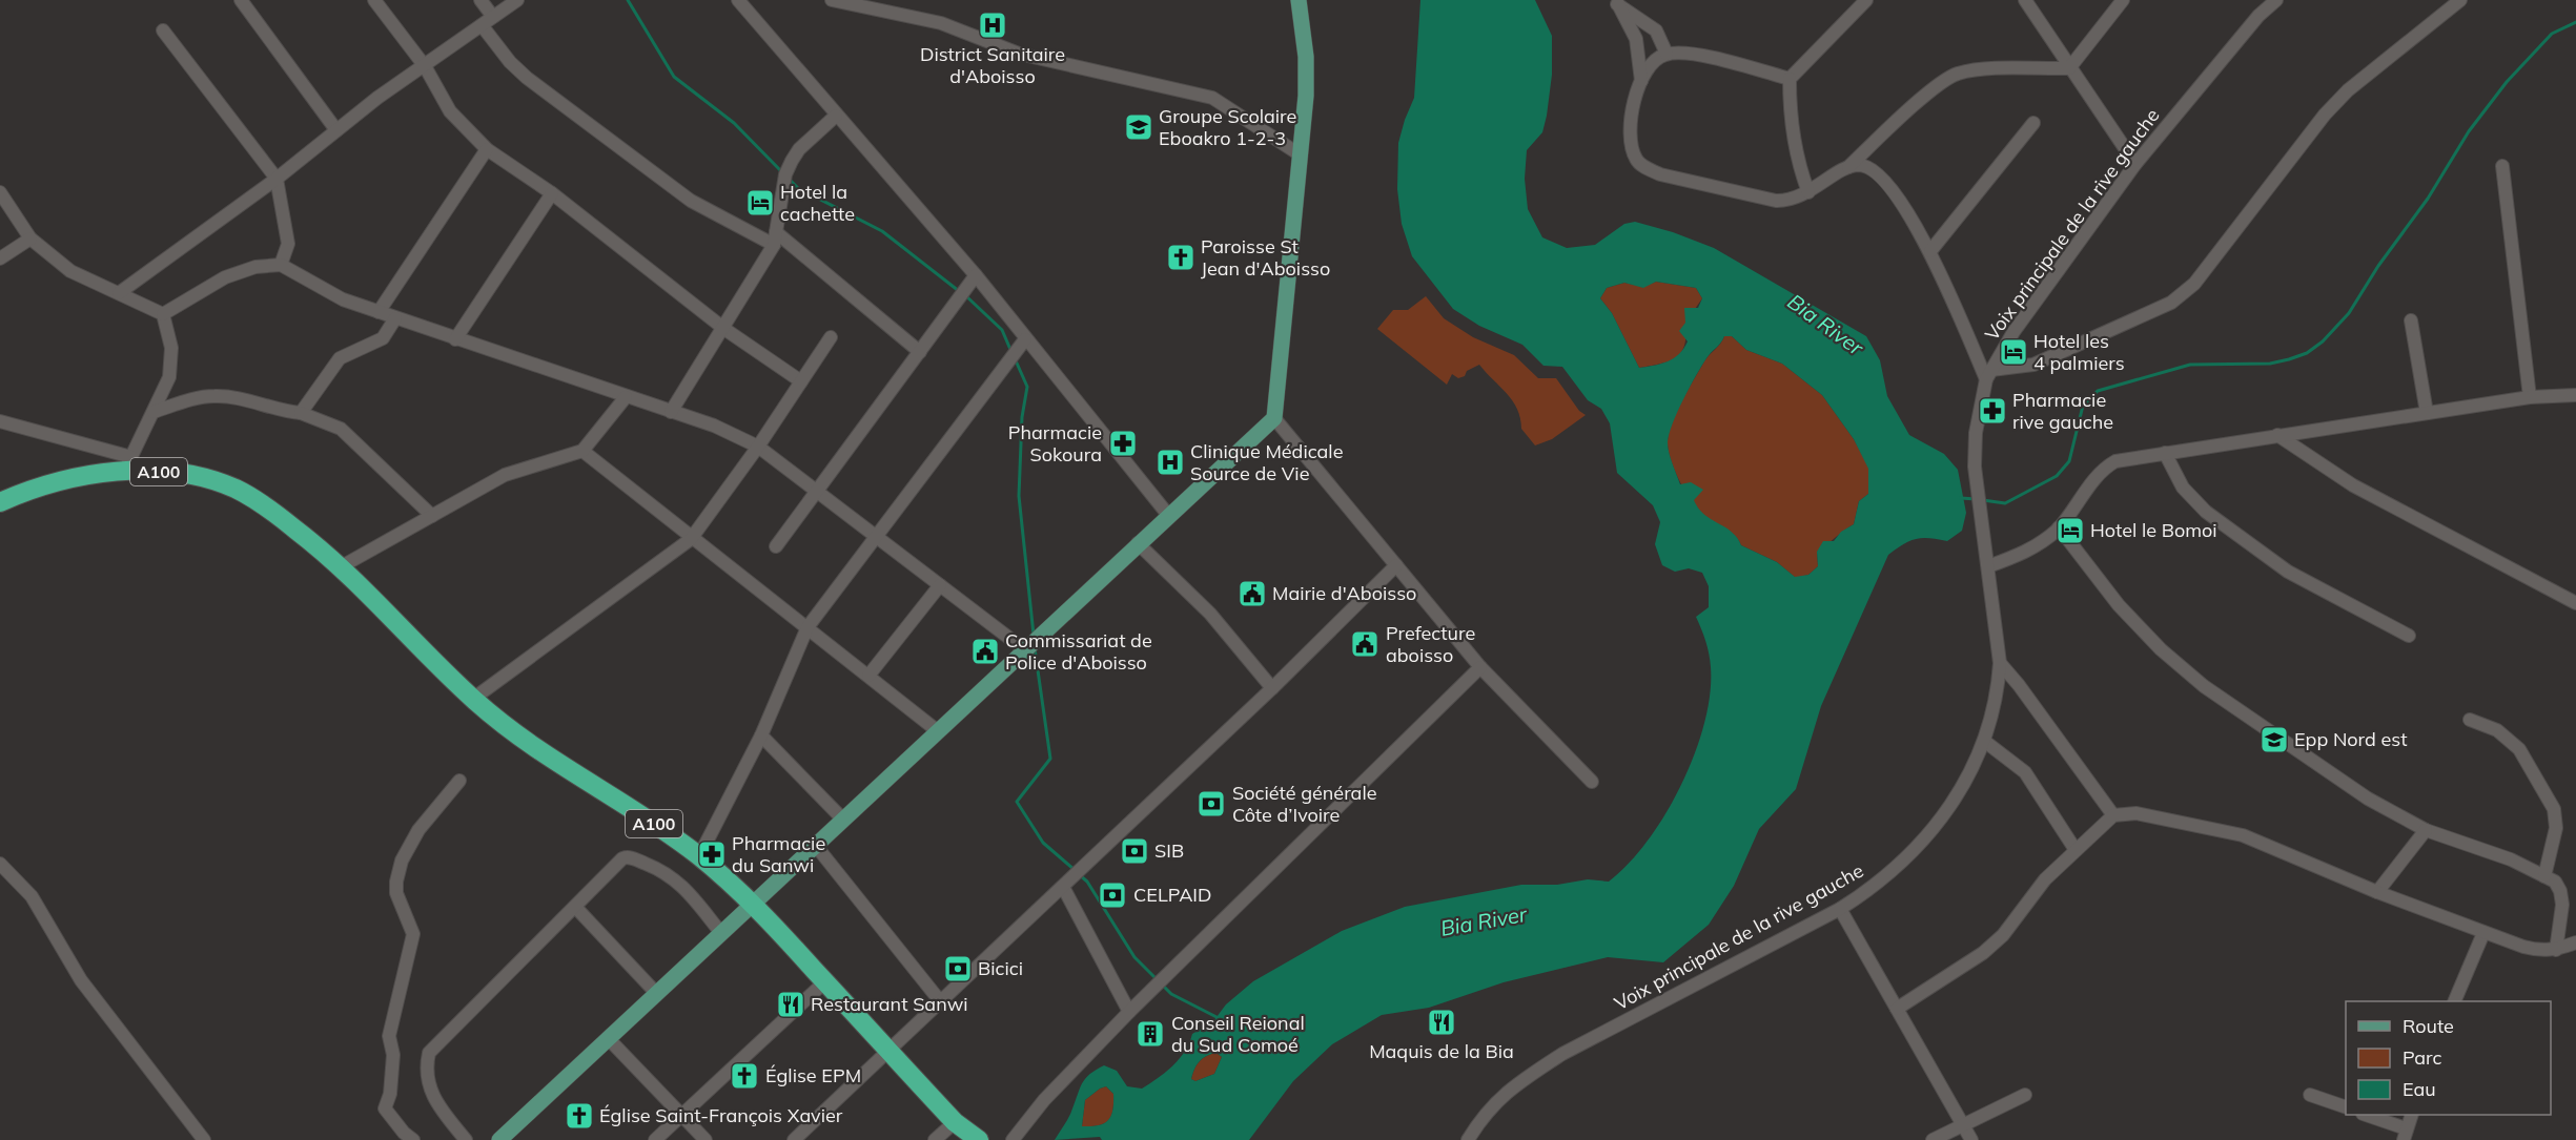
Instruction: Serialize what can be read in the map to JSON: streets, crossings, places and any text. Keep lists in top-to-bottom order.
{
  "streets": {
    "highway": ["A100"],
    "street": ["Voix principale de la rive gauche"]
  },
  "water": ["Bia River"],
  "places": {
    "hospital": ["District Sanitaire d'Aboisso", "Clinique Médicale Source de Vie"],
    "school or university": ["Groupe Scolaire Eboakro 1-2-3", "Epp Nord est"],
    "hotel": ["Hotel la cachette", "Hotel les 4 palmiers", "Hotel le Bomoi"],
    "church": ["Paroisse St Jean d'Aboisso", "Église EPM", "Église Saint-François Xavier"],
    "pharmacy": ["Pharmacie rive gauche", "Pharmacie Sokoura", "Pharmacie du Sanwi"],
    "public building": ["Mairie d'Aboisso", "Prefecture aboisso", "Commissariat de Police d'Aboisso"],
    "bank": [
      "Société générale Côte d’Ivoire",
      "SIB",
      "CELPAID",
      "Bicici"
    ],
    "restaurant": ["Restaurant Sanwi", "Maquis de la Bia"],
    "building": ["Conseil Reional du Sud Comoé"]
  },
  "legend": ["Route", "Parc", "Eau"]
}
